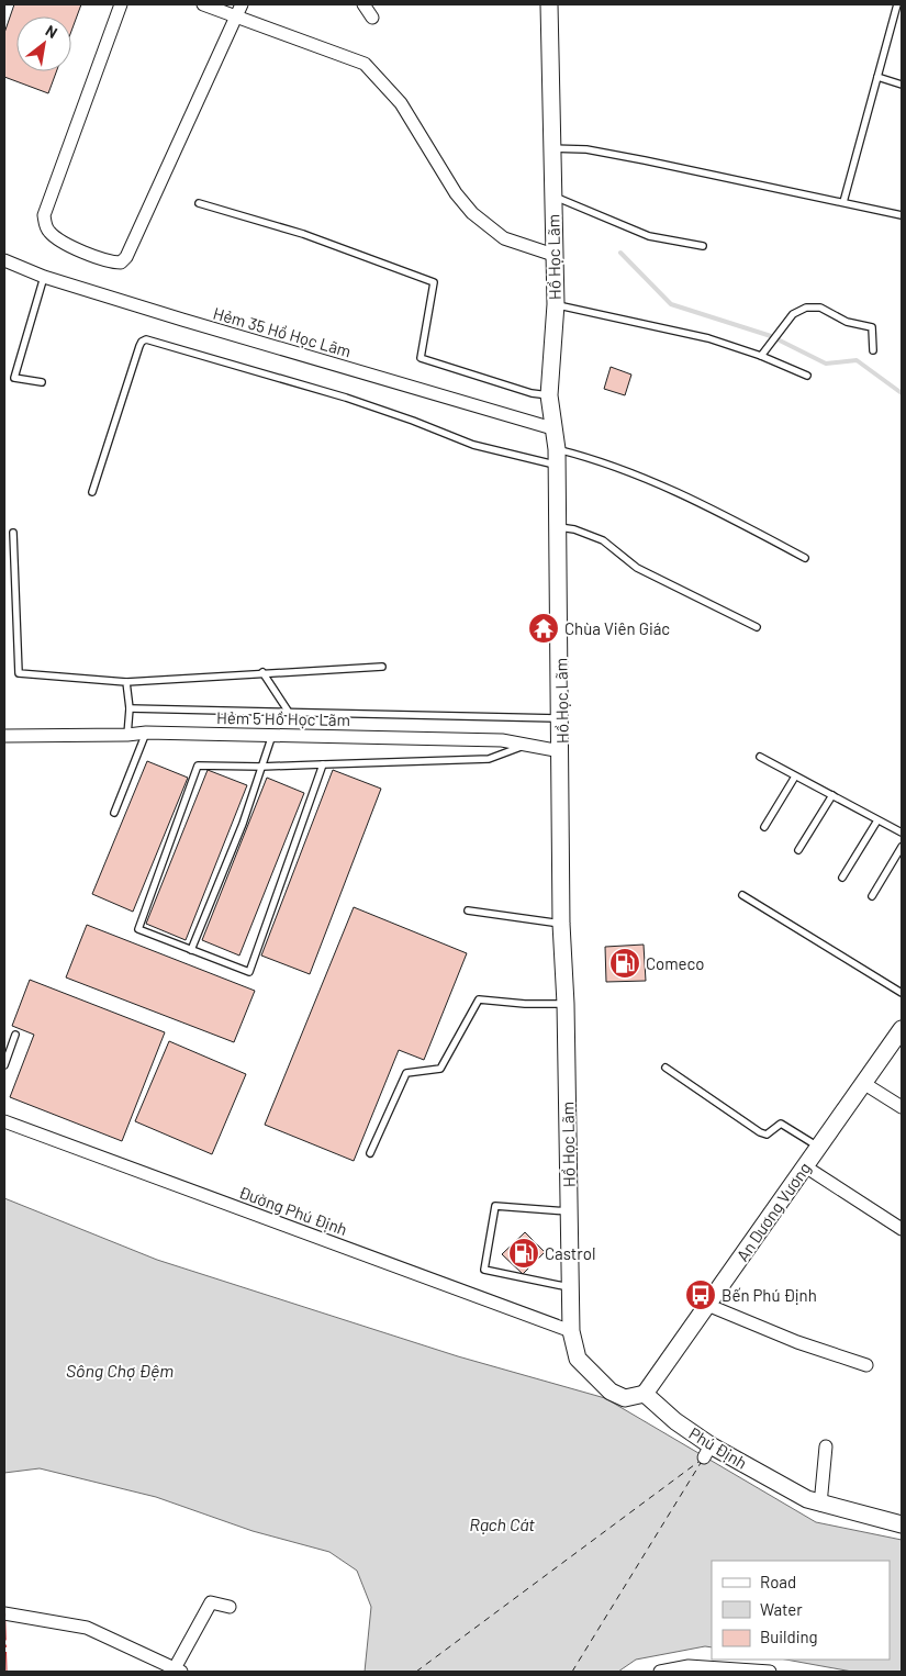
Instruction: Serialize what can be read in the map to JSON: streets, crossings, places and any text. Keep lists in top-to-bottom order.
{
  "streets": {
    "main road": ["Hồ Học Lãm", "An Dương Vương", "Phú Định"],
    "street": ["Hẻm 35 Hồ Học Lãm", "Hẻm 5 Hồ Học Lãm", "Đường Phú Định"]
  },
  "crossings": [
    ["Hồ Học Lãm", "Hẻm 35 Hồ Học Lãm"],
    ["Hồ Học Lãm", "Hẻm 5 Hồ Học Lãm"],
    ["Hồ Học Lãm", "Đường Phú Định"],
    ["An Dương Vương", "Phú Định"]
  ],
  "water": ["Sông Chợ Đệm", "Rạch Cát"],
  "places": {
    "temple": ["Chùa Viên Giác"],
    "fuel station": ["Comeco", "Castrol"],
    "bus stop": ["Bến Phú Định"]
  },
  "legend": ["Road", "Water", "Building"],
  "north": "top right"
}
